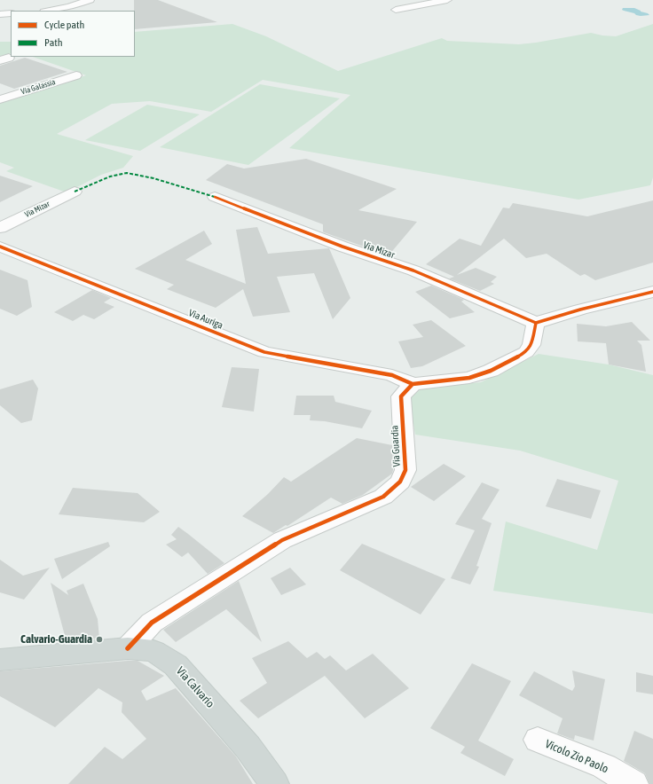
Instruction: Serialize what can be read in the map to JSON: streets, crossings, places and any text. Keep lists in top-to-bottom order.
{
  "streets": {
    "main road": ["Via Calvario"],
    "street": [
      "Via Galassia",
      "Via Mizar",
      "Via Auriga",
      "Via Guardia",
      "Vicolo Zio Paolo"
    ]
  },
  "crossings": [
    ["Via Auriga", "Via Guardia"],
    ["Via Guardia", "Via Calvario"]
  ],
  "places": ["Calvario-Guardia"],
  "legend": ["Cycle path", "Path"]
}
